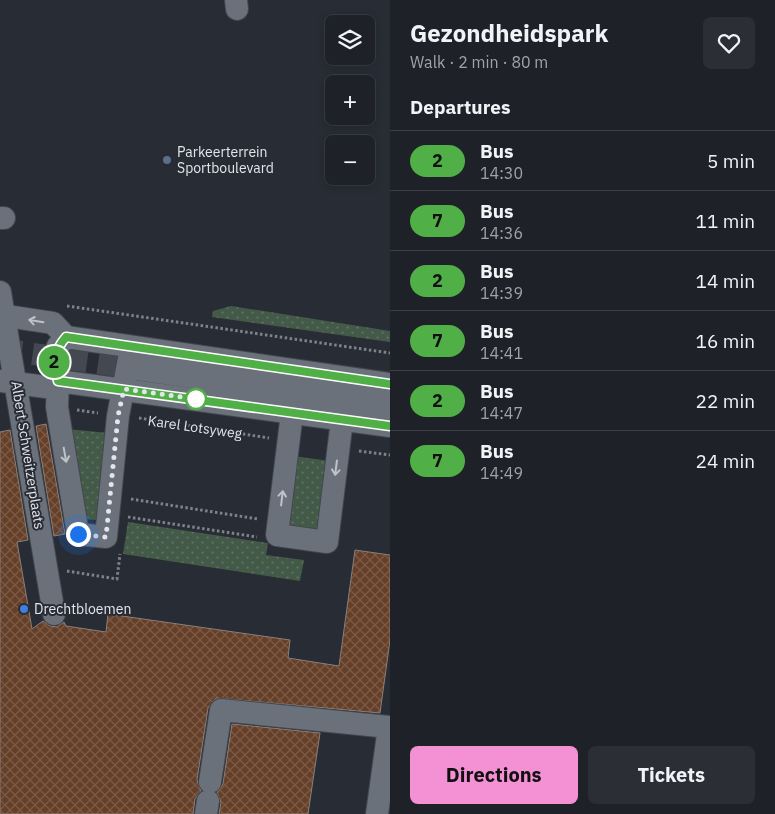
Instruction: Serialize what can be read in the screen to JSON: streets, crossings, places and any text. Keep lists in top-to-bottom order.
{
  "streets": {
    "street": ["Karel Lotsyweg", "Albert Schweitzerplaats"]
  },
  "crossings": [
    ["Karel Lotsyweg", "Albert Schweitzerplaats"]
  ],
  "places": ["Parkeerterrein Sportboulevard", "Drechtbloemen"],
  "lines": ["bus line 2"],
  "page": {
    "on_map": "2",
    "heading": [
      ["Gezondheidspark", "Walk · 2 min · 80 m"],
      "Departures"
    ],
    "map_buttons": ["+", "−"],
    "list": [
      {
        "mark": "2",
        "name": "Bus",
        "note": "14:30",
        "value": "5 min"
      },
      {
        "mark": "7",
        "name": "Bus",
        "note": "14:36",
        "value": "11 min"
      },
      {
        "mark": "2",
        "name": "Bus",
        "note": "14:39",
        "value": "14 min"
      },
      {
        "mark": "7",
        "name": "Bus",
        "note": "14:41",
        "value": "16 min"
      },
      {
        "mark": "2",
        "name": "Bus",
        "note": "14:47",
        "value": "22 min"
      },
      {
        "mark": "7",
        "name": "Bus",
        "note": "14:49",
        "value": "24 min"
      }
    ],
    "buttons": ["Directions", "Tickets"]
  }
}
